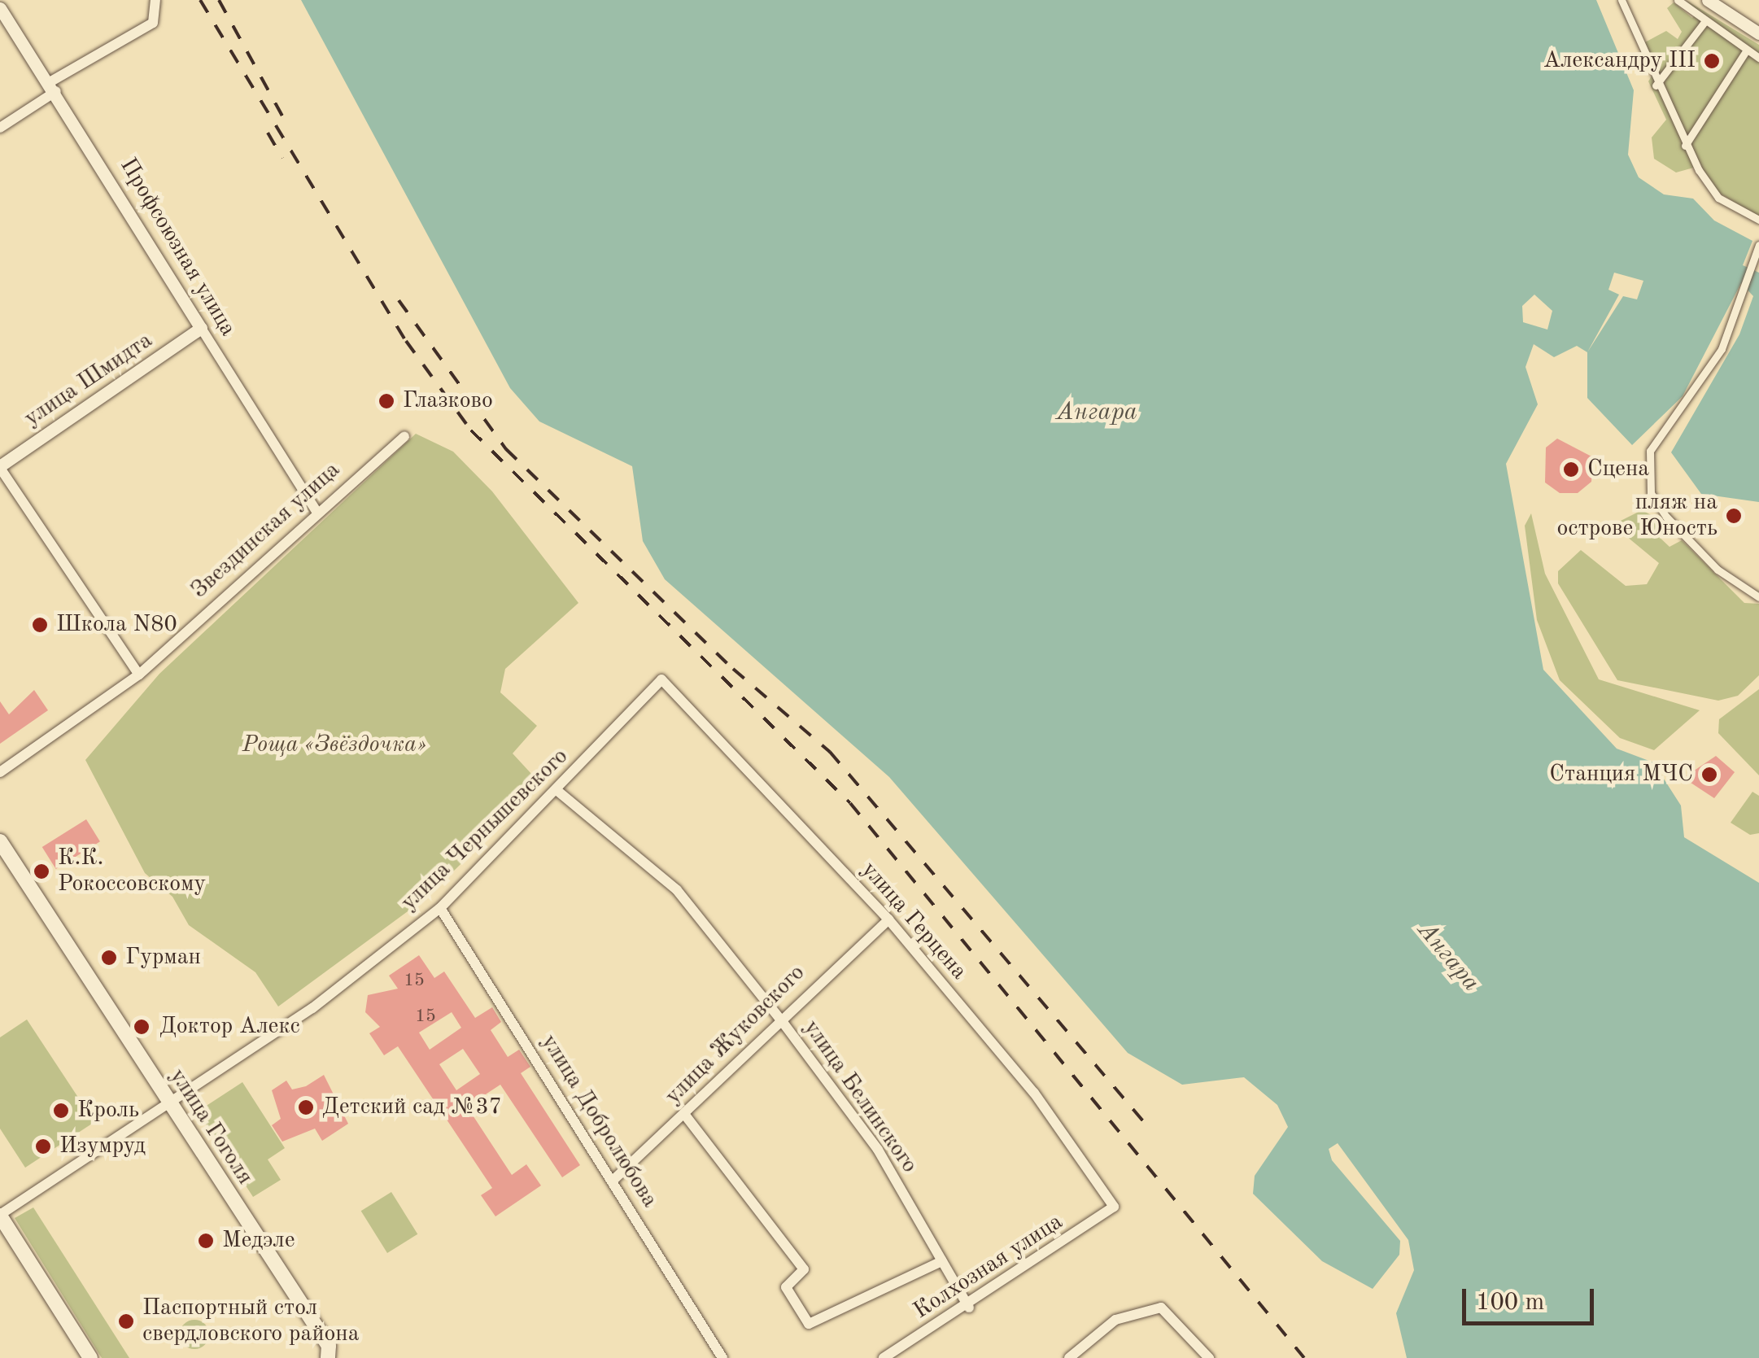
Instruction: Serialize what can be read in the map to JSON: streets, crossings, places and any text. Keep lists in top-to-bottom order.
{
  "streets": {
    "main road": ["улица Гоголя"],
    "street": [
      "Профсоюзная улица",
      "улица Шмидта",
      "Звездинская улица",
      "улица Чернышевского",
      "улица Герцена",
      "улица Жуковского",
      "улица Белинского",
      "улица Добролюбова",
      "Колхозная улица"
    ]
  },
  "crossings": [
    ["Профсоюзная улица", "улица Шмидта"],
    ["Профсоюзная улица", "Звездинская улица"],
    ["улица Чернышевского", "улица Герцена"],
    ["улица Чернышевского", "улица Белинского"],
    ["улица Чернышевского", "улица Добролюбова"],
    ["улица Чернышевского", "улица Гоголя"],
    ["улица Герцена", "улица Жуковского"],
    ["улица Герцена", "Колхозная улица"],
    ["улица Жуковского", "улица Белинского"],
    ["улица Жуковского", "улица Добролюбова"],
    ["улица Белинского", "Колхозная улица"]
  ],
  "water": ["Ангара"],
  "parks": ["Роща «Звёздочка»"],
  "places": [
    "Александру III",
    "Глазково",
    "Сцена",
    "пляж на острове Юность",
    "Школа N80",
    "Станция МЧС",
    "К.К. Рокоссовскому",
    "Гурман",
    "Доктор Алекс",
    "Детский сад №37",
    "Кроль",
    "Изумруд",
    "Медэле",
    "Паспортный стол свердловского района"
  ],
  "house_numbers": ["15", "15"],
  "scale_bar": "100 m"
}
